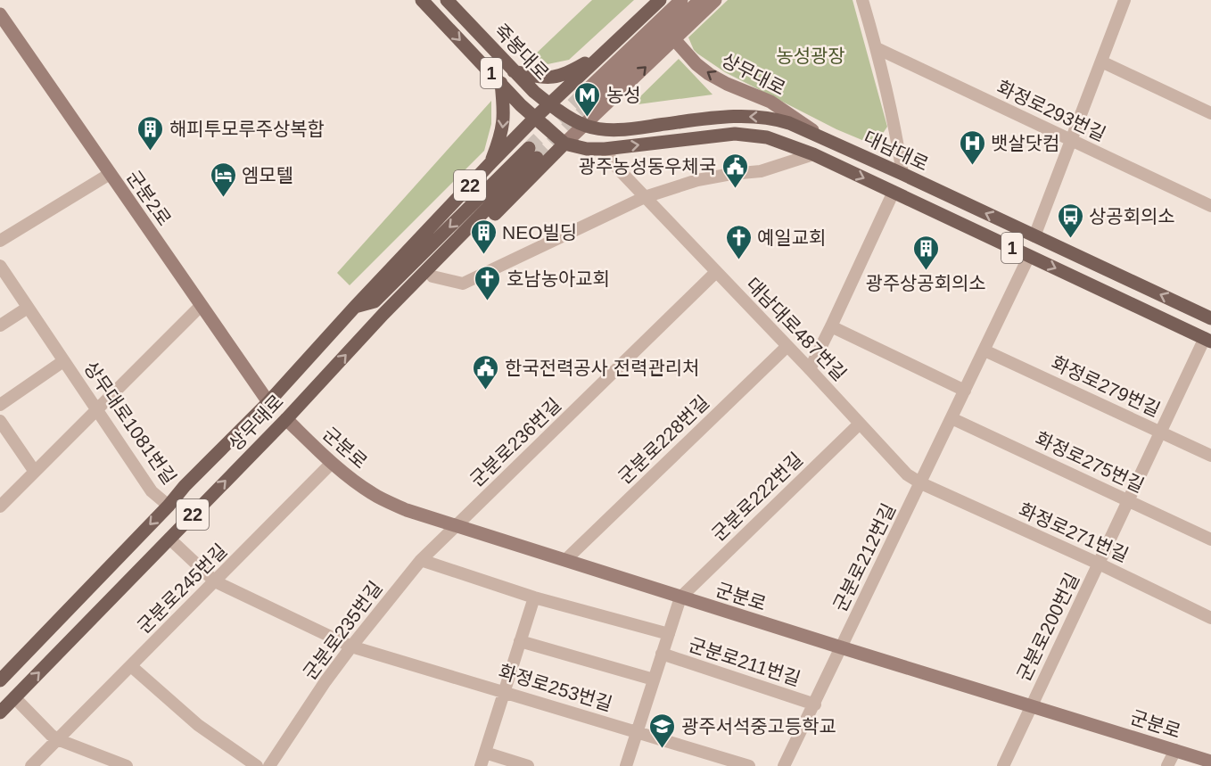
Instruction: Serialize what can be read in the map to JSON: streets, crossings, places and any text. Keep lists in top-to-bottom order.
{
  "streets": {
    "main road": [
      "죽봉대로",
      "1",
      "상무대로",
      "대남대로",
      "22"
    ],
    "street": [
      "화정로293번길",
      "군분2로",
      "대남대로487번길",
      "화정로279번길",
      "상무대로1081번길",
      "군분로228번길",
      "군분로236번길",
      "군분로",
      "화정로275번길",
      "군분로222번길",
      "화정로271번길",
      "군분로212번길",
      "군분로245번길",
      "군분로200번길",
      "군분로235번길",
      "군분로211번길",
      "화정로253번길"
    ]
  },
  "crossings": [
    ["죽봉대로", "대남대로"],
    ["죽봉대로", "22"],
    ["상무대로", "대남대로"],
    ["상무대로", "22"],
    ["상무대로", "군분2로"],
    ["상무대로", "상무대로1081번길"],
    ["상무대로", "군분로"],
    ["상무대로", "화정로253번길"],
    ["대남대로", "22"],
    ["대남대로", "대남대로487번길"],
    ["대남대로", "군분로212번길"],
    ["대남대로", "군분로200번길"],
    ["대남대로487번길", "군분로228번길"],
    ["대남대로487번길", "군분로236번길"],
    ["대남대로487번길", "군분로222번길"],
    ["대남대로487번길", "화정로271번길"],
    ["대남대로487번길", "군분로212번길"],
    ["화정로279번길", "군분로212번길"],
    ["화정로279번길", "군분로200번길"],
    ["군분로228번길", "군분로"],
    ["군분로236번길", "군분로"],
    ["군분로236번길", "군분로235번길"],
    ["군분로", "군분로222번길"],
    ["군분로", "군분로212번길"],
    ["군분로", "군분로245번길"],
    ["군분로", "군분로200번길"],
    ["군분로", "군분로235번길"],
    ["군분로", "군분로211번길"],
    ["화정로275번길", "군분로212번길"],
    ["화정로275번길", "군분로200번길"],
    ["화정로271번길", "군분로212번길"],
    ["화정로271번길", "군분로200번길"],
    ["군분로212번길", "군분로211번길"],
    ["군분로245번길", "화정로253번길"],
    ["군분로235번길", "화정로253번길"]
  ],
  "parks": ["농성광장"],
  "places": {
    "metro station": ["농성"],
    "building": ["해피투모루주상복합", "NEO빌딩", "광주상공회의소"],
    "hospital": ["뱃살닷컴"],
    "public building": ["광주농성동우체국", "한국전력공사 전력관리처"],
    "hotel": ["엠모텔"],
    "bus stop": ["상공회의소"],
    "church": ["예일교회", "호남농아교회"],
    "school or university": ["광주서석중고등학교"]
  }
}
